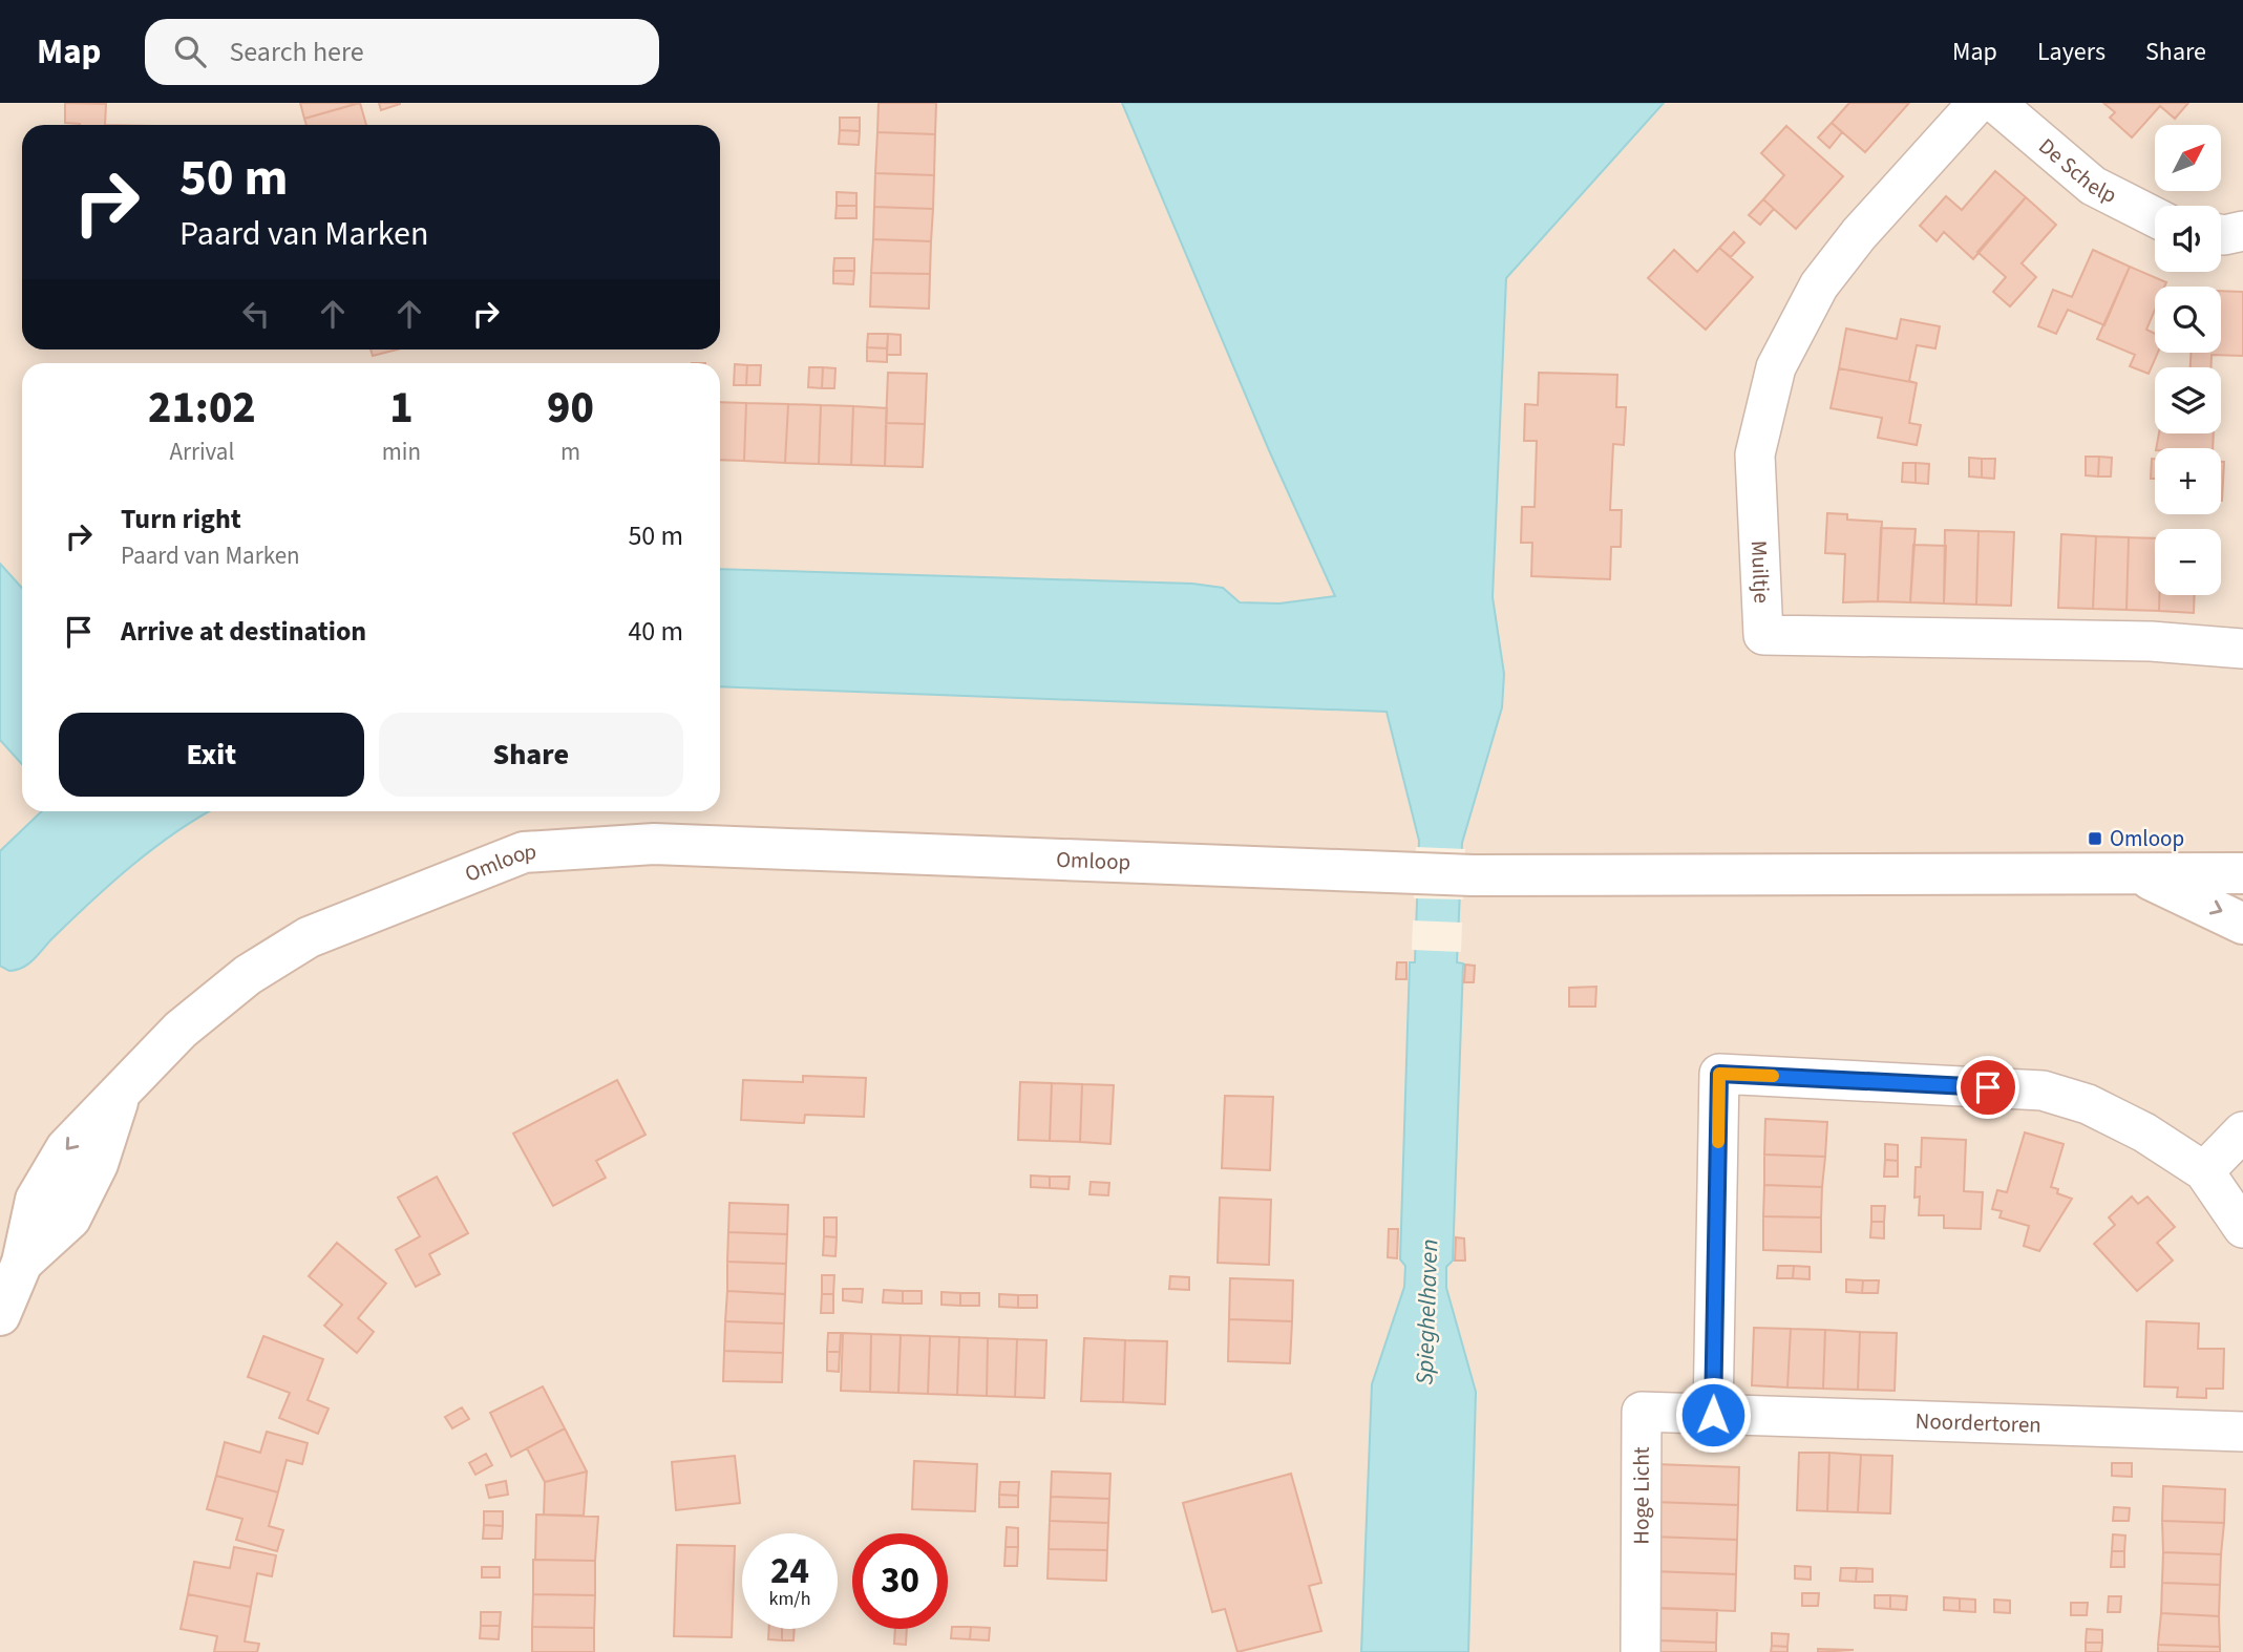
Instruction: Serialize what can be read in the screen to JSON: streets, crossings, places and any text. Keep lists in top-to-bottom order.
{
  "streets": {
    "main road": ["Omloop"],
    "street": [
      "De Schelp",
      "Muiltje",
      "Noordertoren",
      "Hoge Licht"
    ]
  },
  "crossings": [
    ["Noordertoren", "Hoge Licht"]
  ],
  "water": ["Spieghelhaven"],
  "places": {
    "transit": ["Omloop"]
  },
  "north": "top right",
  "page": {
    "header": "Map",
    "search": "Search here",
    "nav": ["Map", "Layers", "Share"],
    "map_buttons": ["+", "−"],
    "turn": ["50 m", "Paard van Marken"],
    "eta": [
      "21:02",
      "Arrival",
      "1",
      "min",
      "90",
      "m"
    ],
    "list": [
      {
        "name": "Turn right",
        "note": "Paard van Marken",
        "value": "50 m"
      },
      {
        "name": "Arrive at destination",
        "value": "40 m"
      }
    ],
    "buttons": ["Exit", "Share"],
    "speed": "24 km/h",
    "limit": "30"
  }
}
